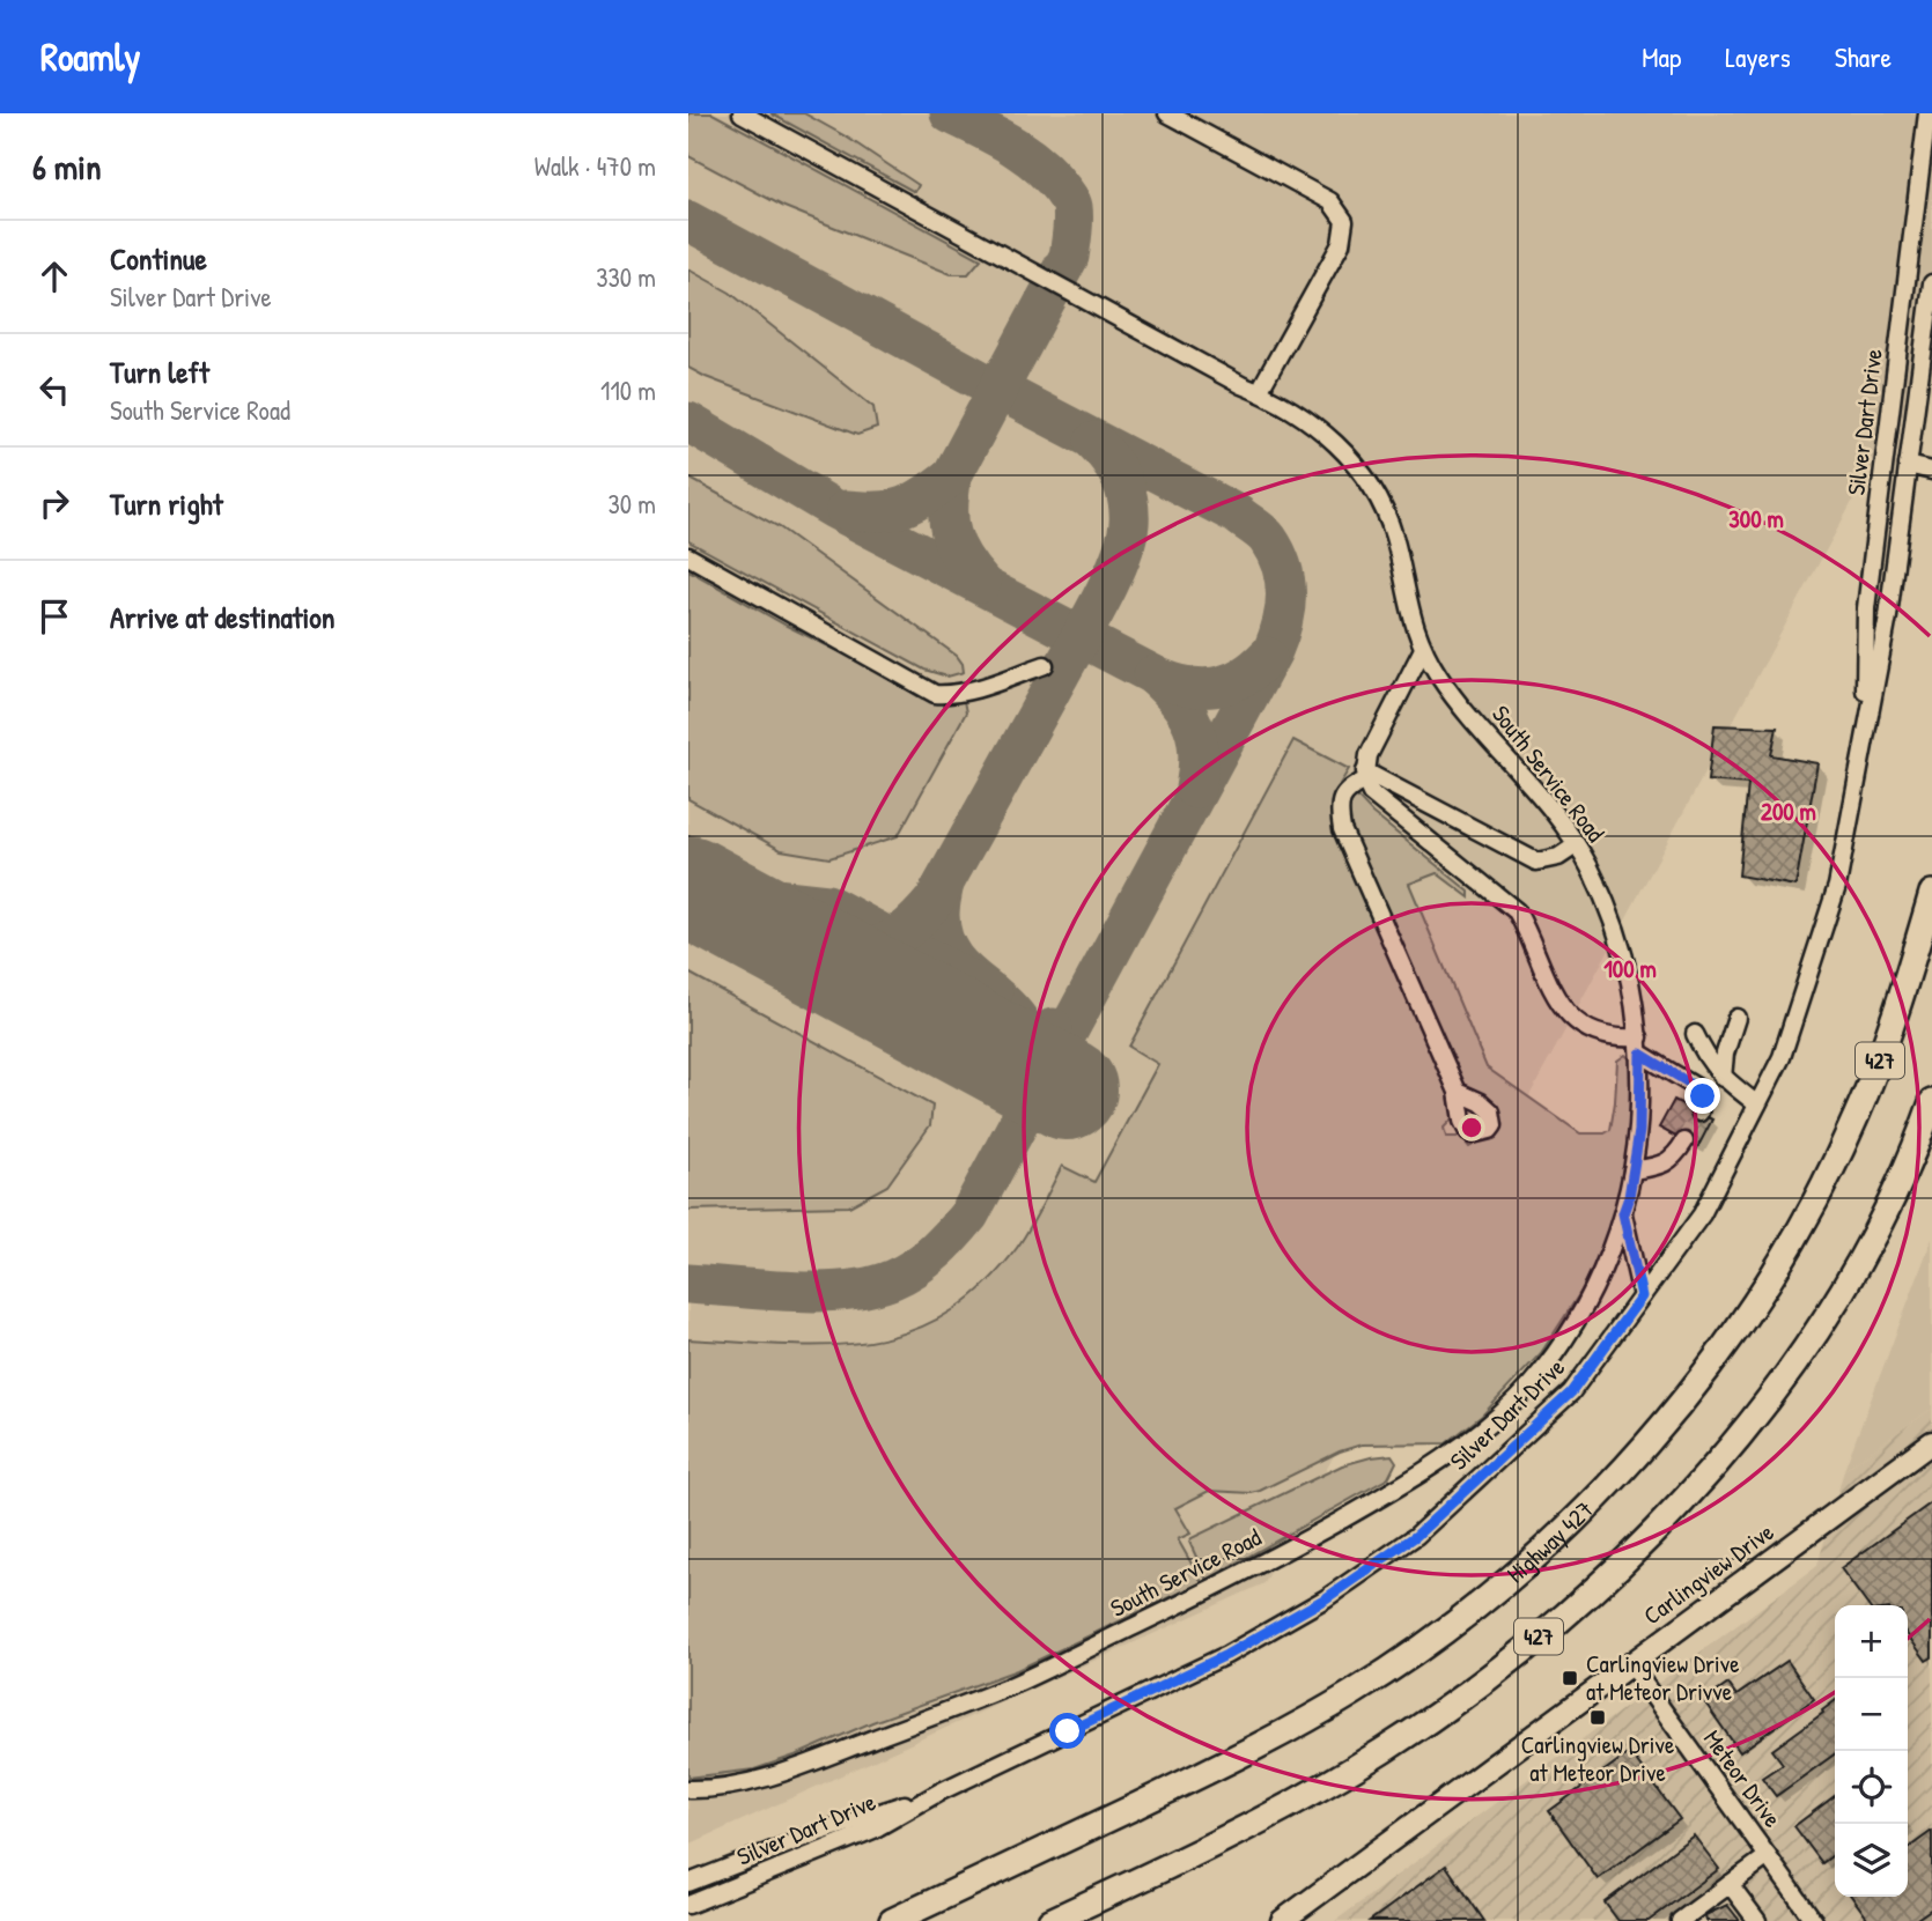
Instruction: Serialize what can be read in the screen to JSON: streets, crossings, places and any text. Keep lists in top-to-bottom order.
{
  "streets": {
    "highway": ["427", "Highway 427"],
    "main road": ["Carlingview Drive"],
    "street": ["Silver Dart Drive", "South Service Road", "Meteor Drive"]
  },
  "crossings": [
    ["Silver Dart Drive", "South Service Road"],
    ["Carlingview Drive", "Meteor Drive"]
  ],
  "places": {
    "transit": ["Carlingview Drive at Meteor Drivve", "Carlingview Drive at Meteor Drive"]
  },
  "page": {
    "header": "Roamly",
    "nav": ["Map", "Layers", "Share"],
    "heading": ["6 min", "Walk · 470 m"],
    "list": [
      ["Continue", "Silver Dart Drive", "330 m"],
      ["Turn left", "South Service Road", "110 m"],
      ["Turn right", "30 m"],
      "Arrive at destination"
    ],
    "map_buttons": ["+", "−"]
  },
  "rings": ["300 m", "200 m", "100 m"]
}
